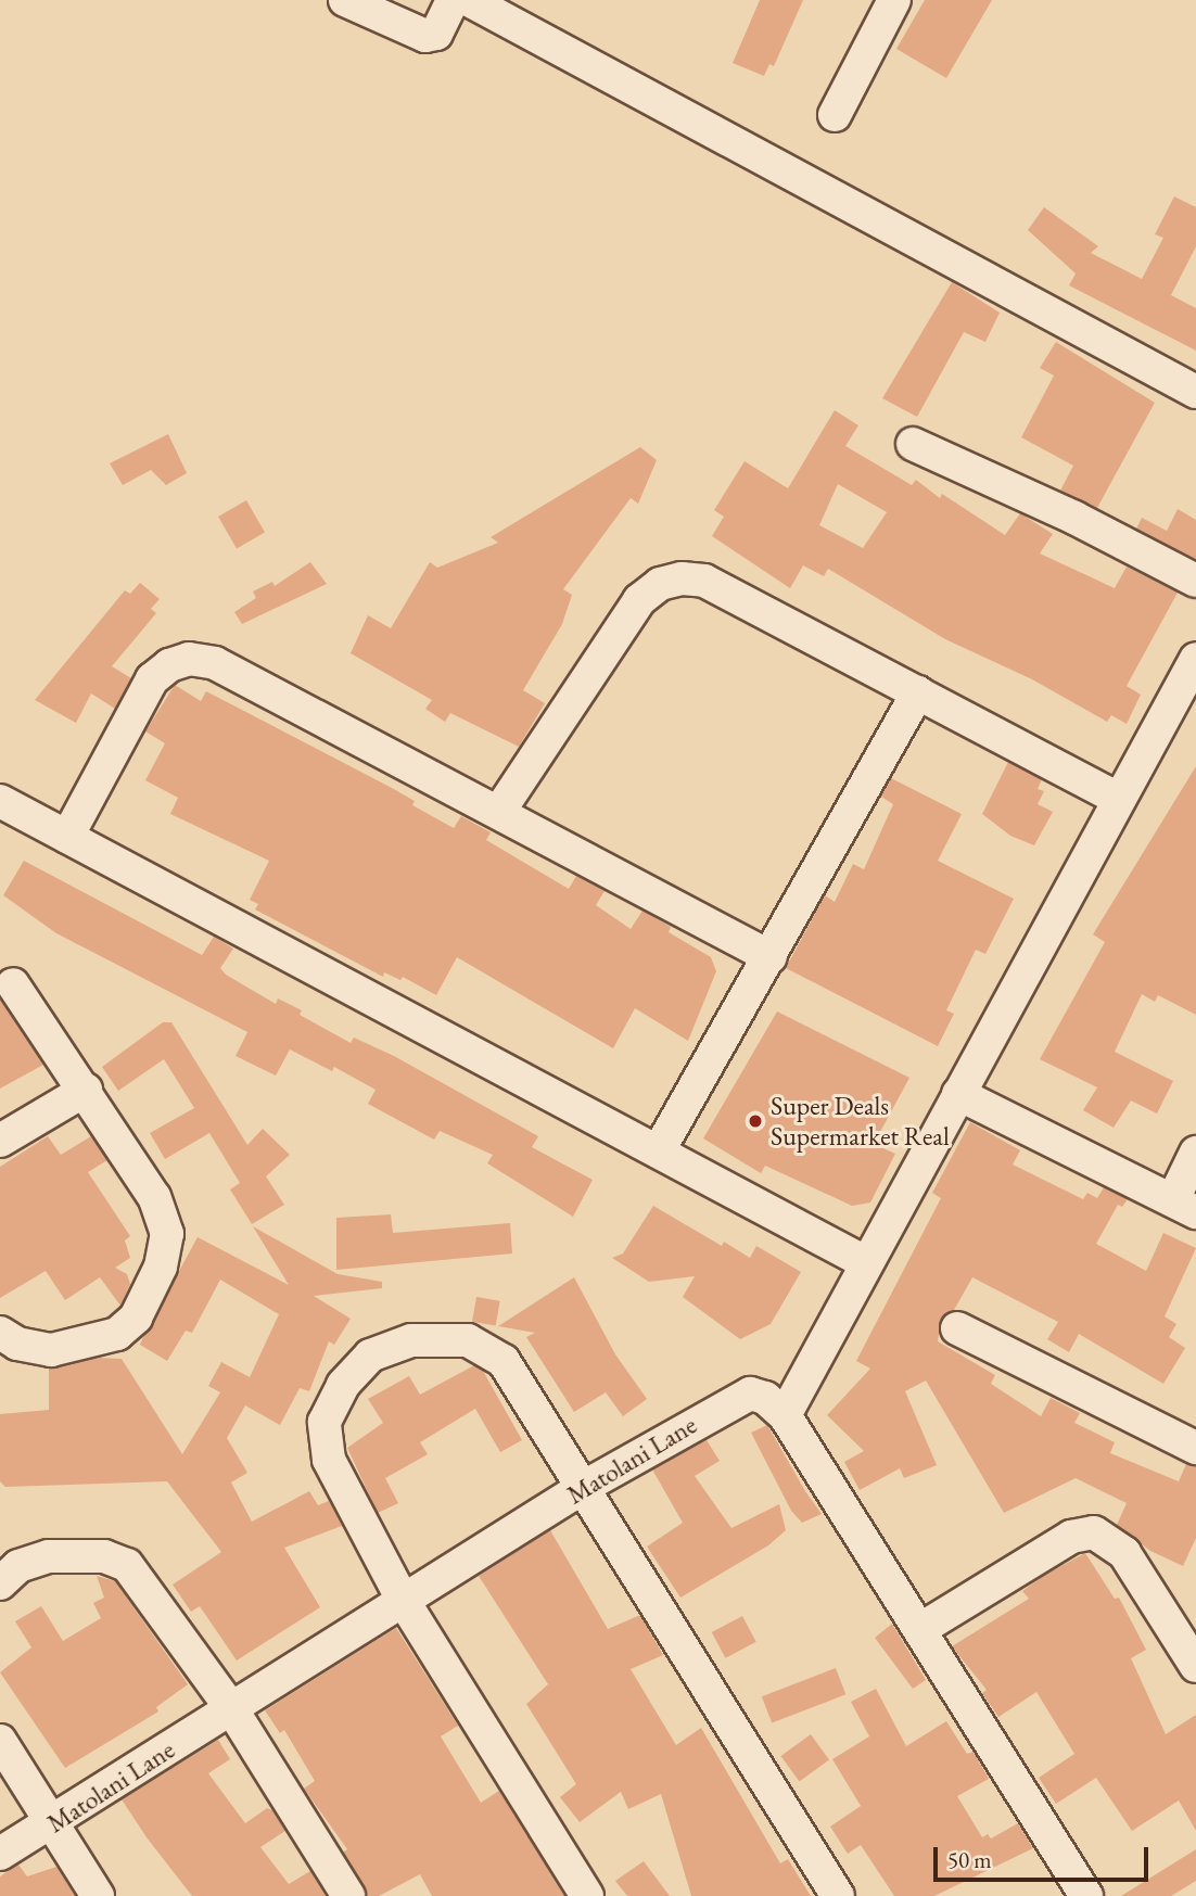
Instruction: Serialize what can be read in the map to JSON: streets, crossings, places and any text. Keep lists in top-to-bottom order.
{
  "streets": {
    "street": ["Matolani Lane"]
  },
  "places": ["Super Deals Supermarket Real"],
  "scale_bar": "50 m"
}
